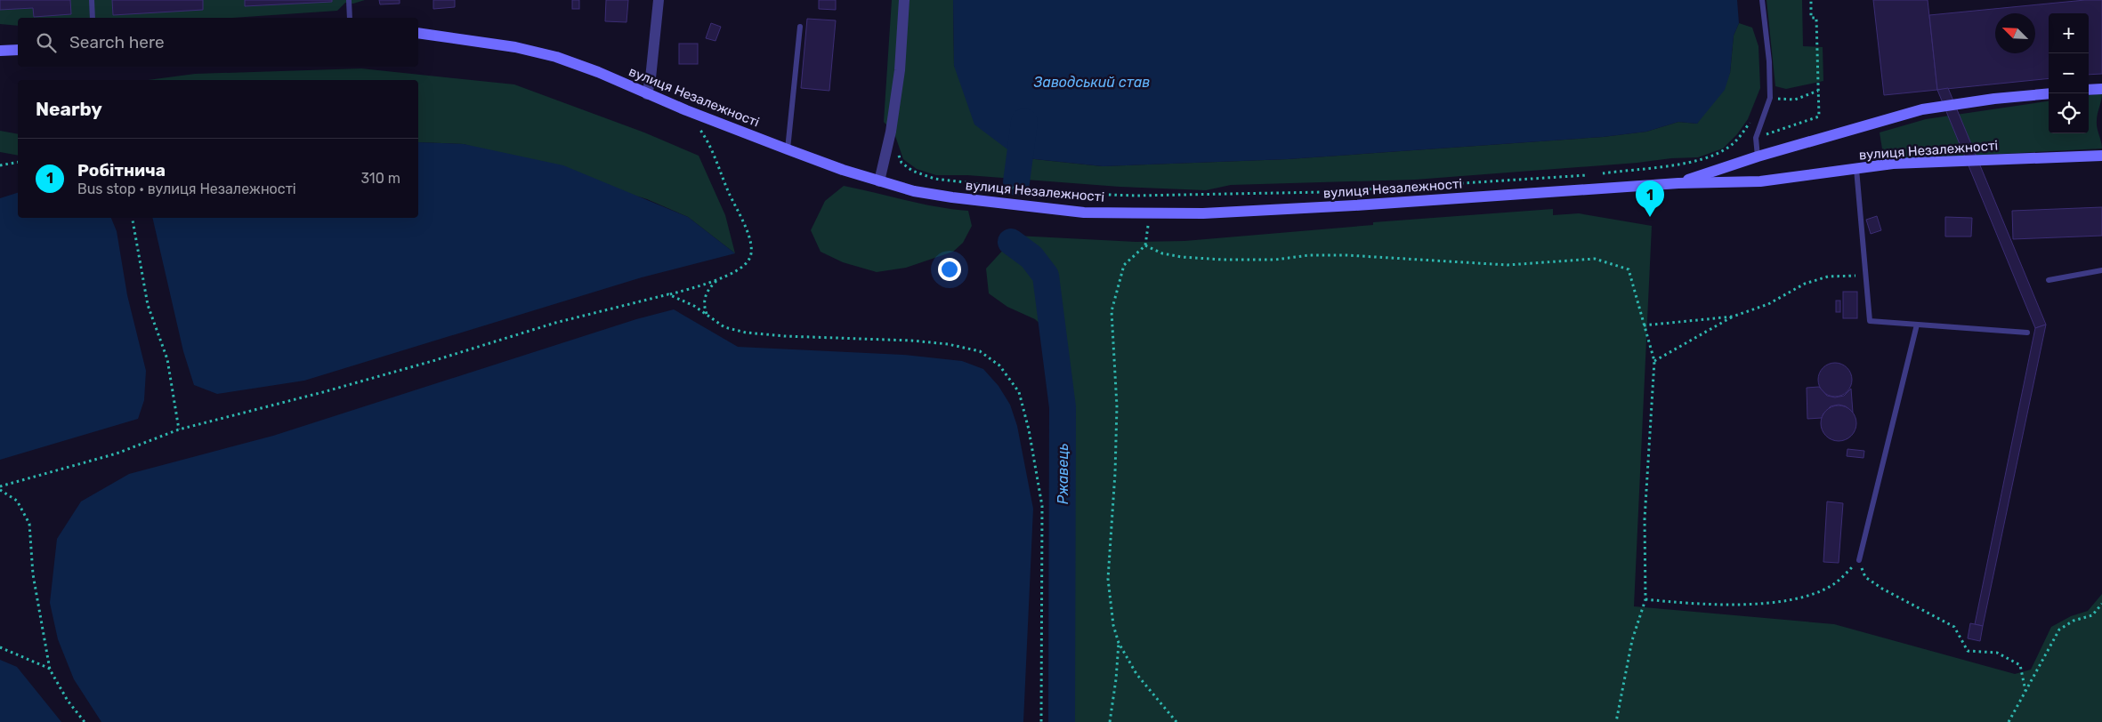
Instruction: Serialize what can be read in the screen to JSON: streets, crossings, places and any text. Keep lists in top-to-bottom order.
{
  "streets": {
    "main road": ["вулиця Незалежності"]
  },
  "water": ["Заводський став", "Ржавець"],
  "north": "top left",
  "page": {
    "map_buttons": ["+", "−"],
    "search": "Search here",
    "heading": "Nearby",
    "list": [
      {
        "mark": "1",
        "name": "Робітнича",
        "note": "Bus stop · вулиця Незалежності",
        "value": "310 m"
      }
    ],
    "pins": "1"
  }
}
